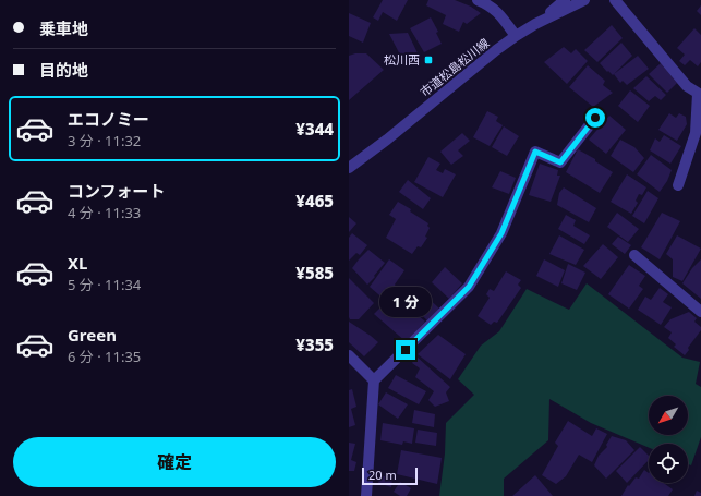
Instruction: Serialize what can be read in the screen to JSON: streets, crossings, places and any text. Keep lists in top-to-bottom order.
{
  "streets": {
    "street": ["市道松島松川線"]
  },
  "places": {
    "transit": ["松川西"]
  },
  "scale_bar": "20 m",
  "north": "bottom left",
  "page": {
    "banner": ["乗車地", "目的地"],
    "list": [
      {
        "name": "エコノミー",
        "note": "3 分 · 11:32",
        "value": "¥344"
      },
      {
        "name": "コンフォート",
        "note": "4 分 · 11:33",
        "value": "¥465"
      },
      {
        "name": "XL",
        "note": "5 分 · 11:34",
        "value": "¥585"
      },
      {
        "name": "Green",
        "note": "6 分 · 11:35",
        "value": "¥355"
      }
    ],
    "bubble": "1 分",
    "buttons": "確定",
    "scale": "20 m"
  }
}
